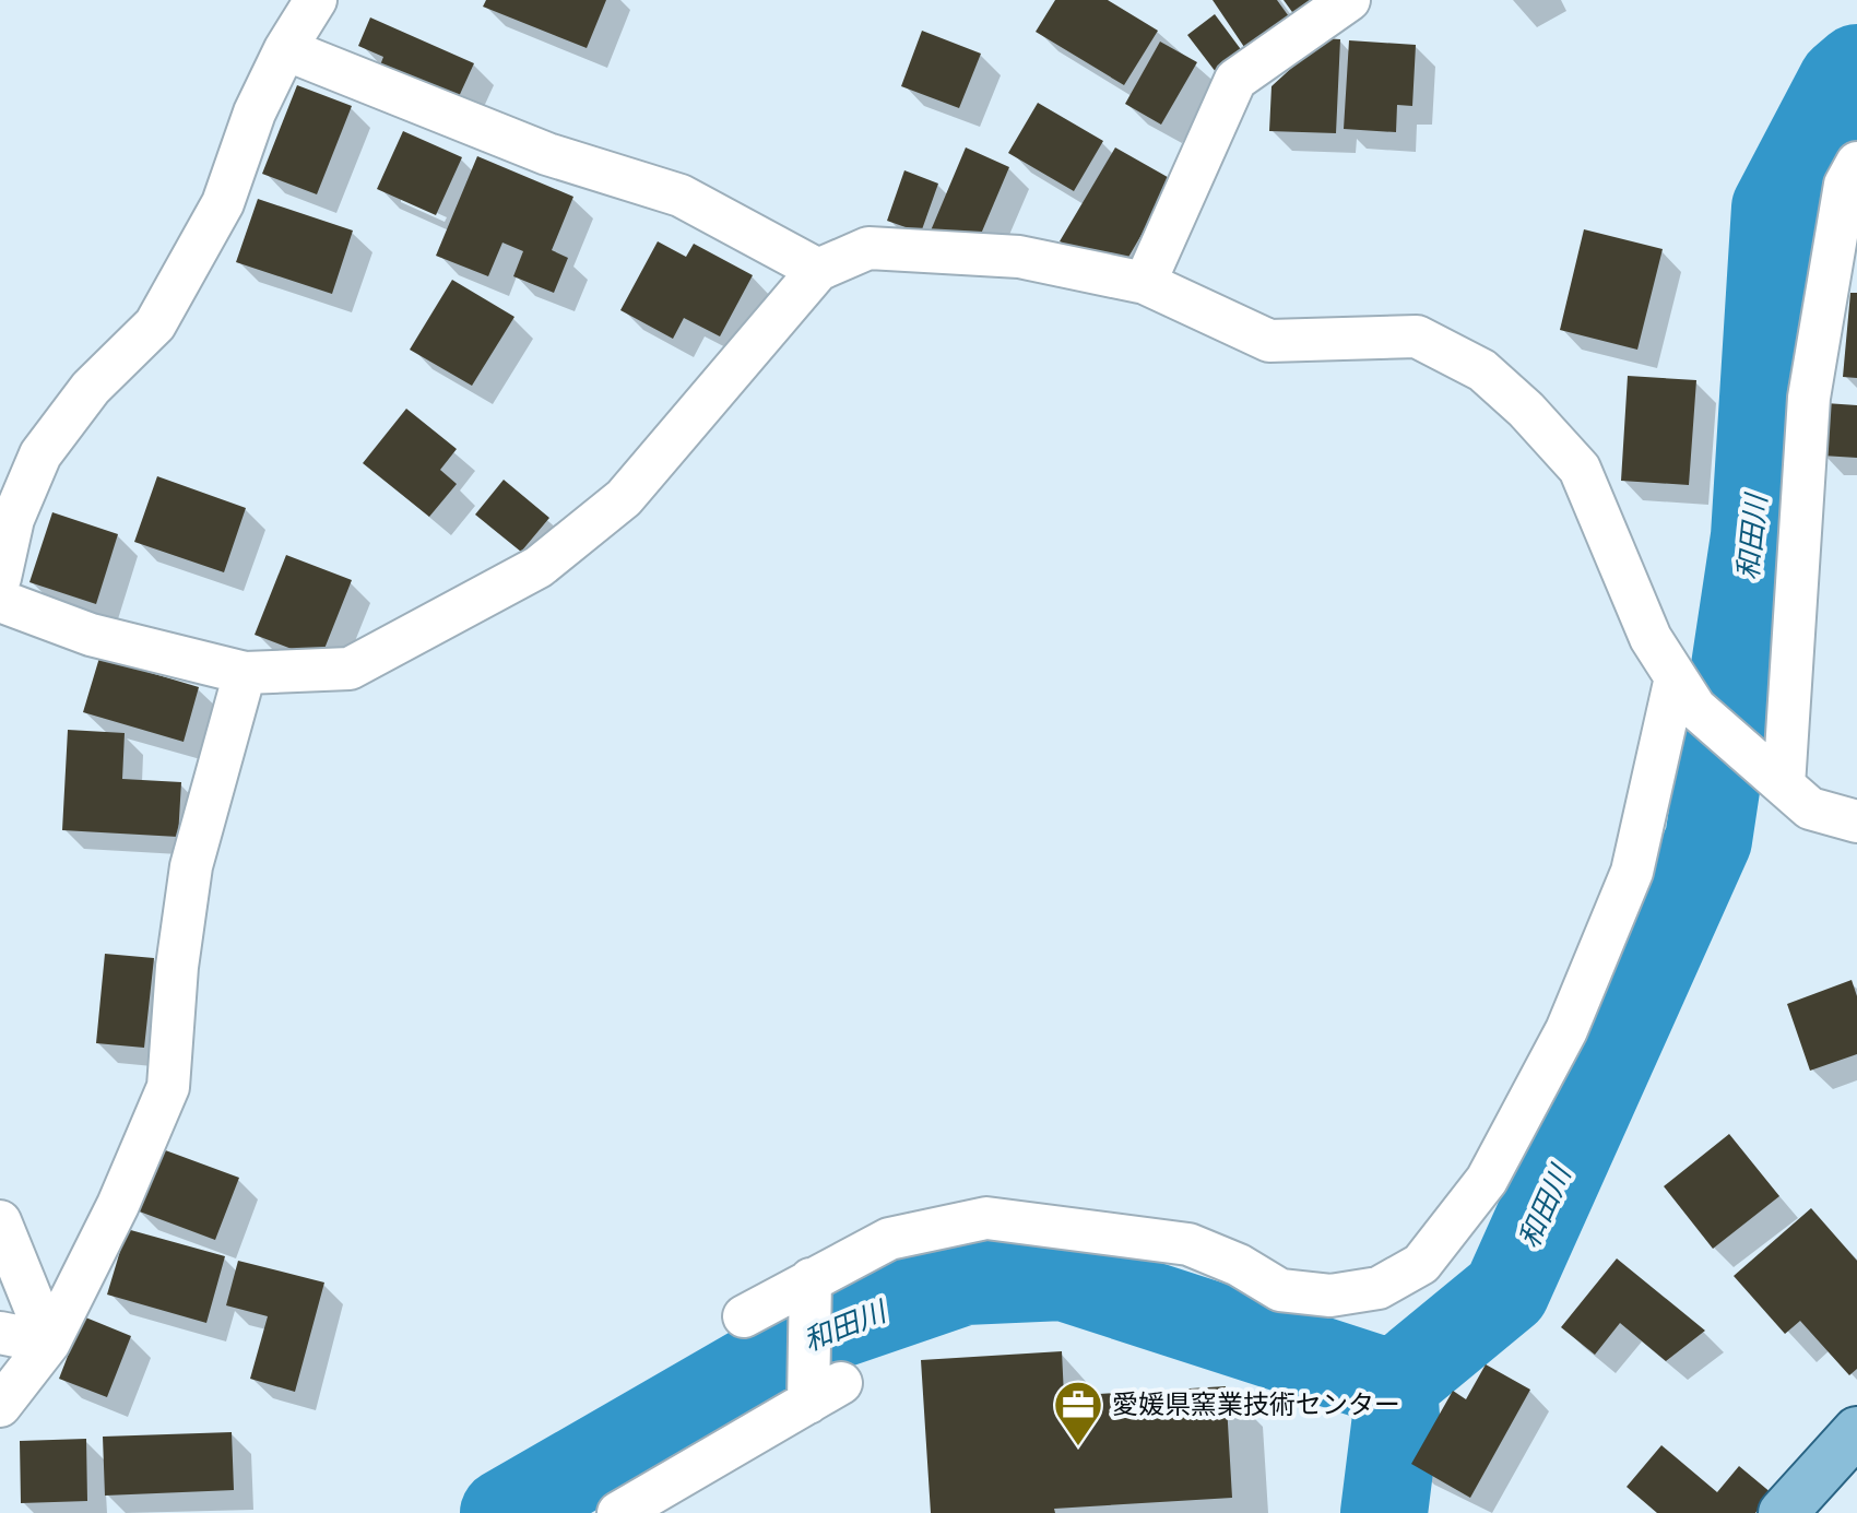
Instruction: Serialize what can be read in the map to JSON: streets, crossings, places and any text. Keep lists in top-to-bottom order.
{
  "water": ["和田川"],
  "places": {
    "office": ["愛媛県窯業技術センター"]
  }
}
